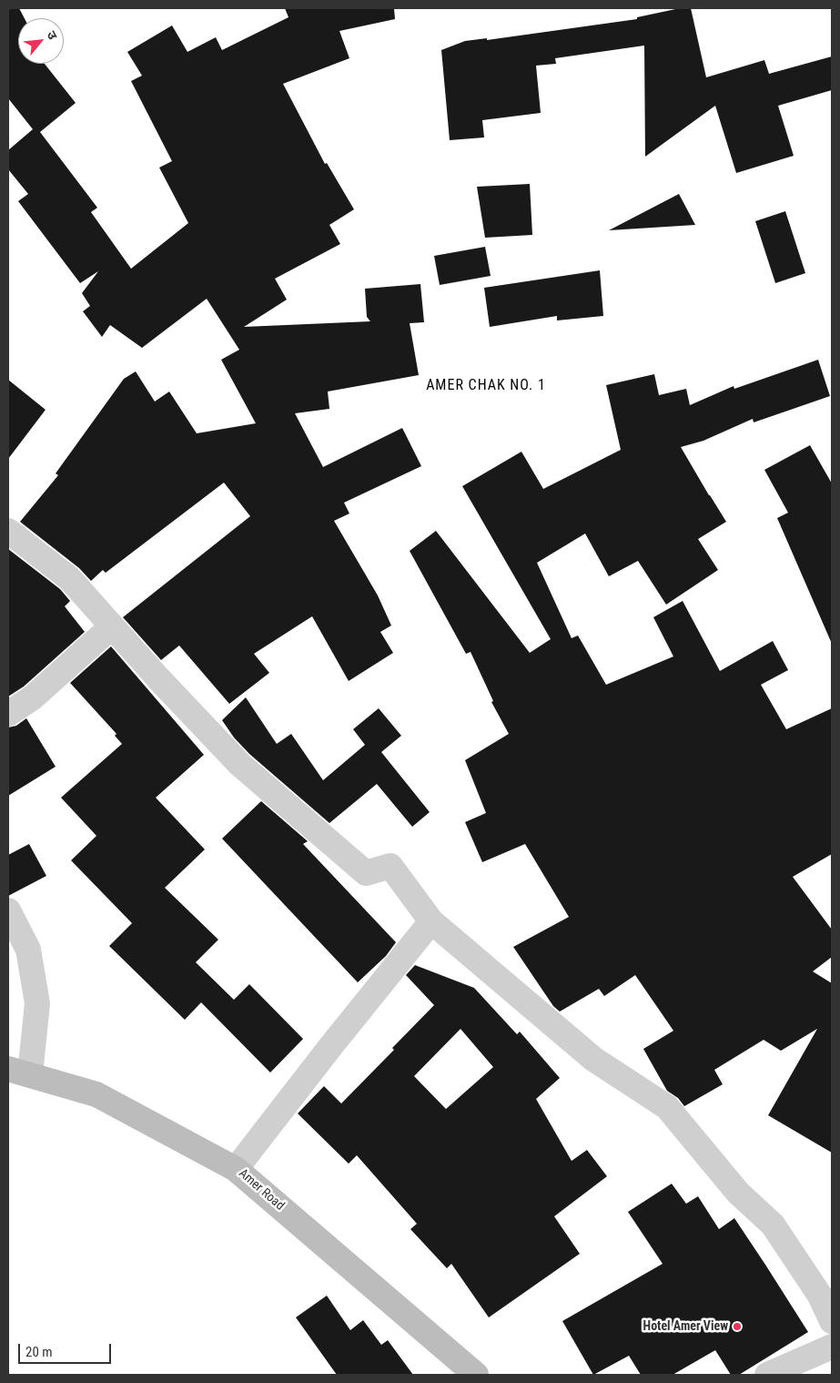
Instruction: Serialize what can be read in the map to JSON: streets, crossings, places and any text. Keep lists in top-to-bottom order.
{
  "streets": {
    "main road": ["Amer Road"]
  },
  "districts": ["AMER CHAK NO. 1"],
  "places": ["Hotel Amer View"],
  "scale_bar": "20 m",
  "north": "top right"
}
